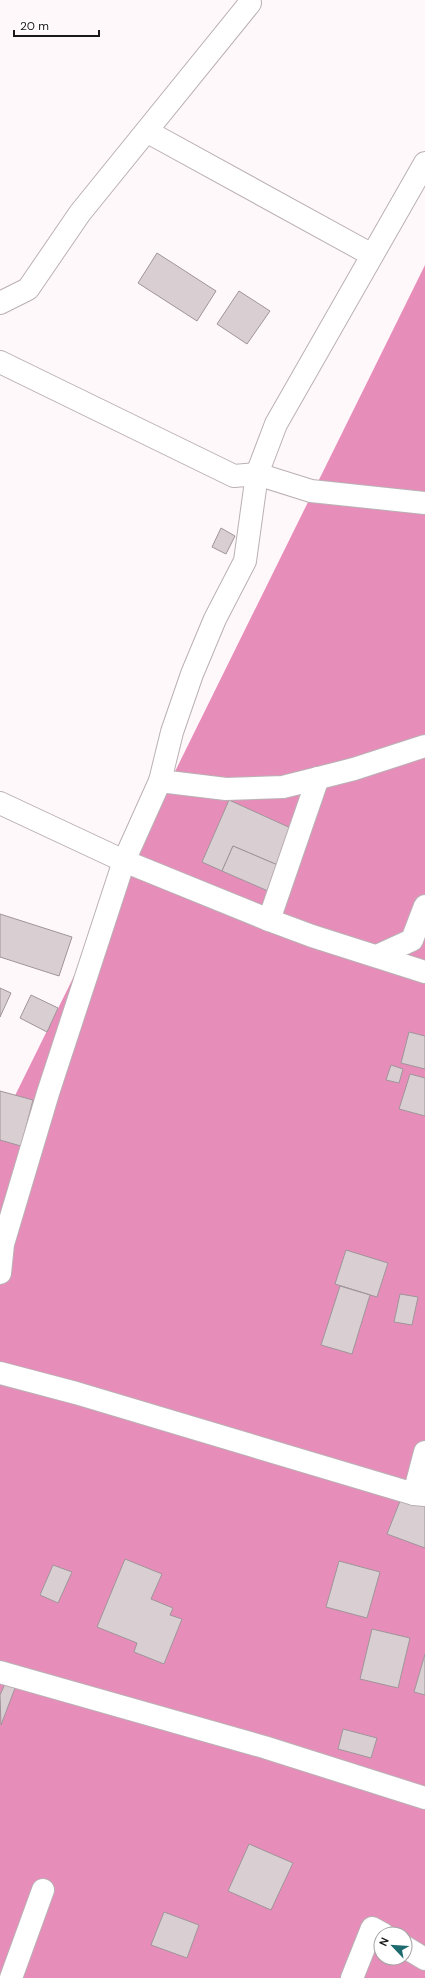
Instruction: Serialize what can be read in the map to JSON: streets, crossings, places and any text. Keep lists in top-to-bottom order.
{
  "scale_bar": "20 m",
  "north": "top left"
}
